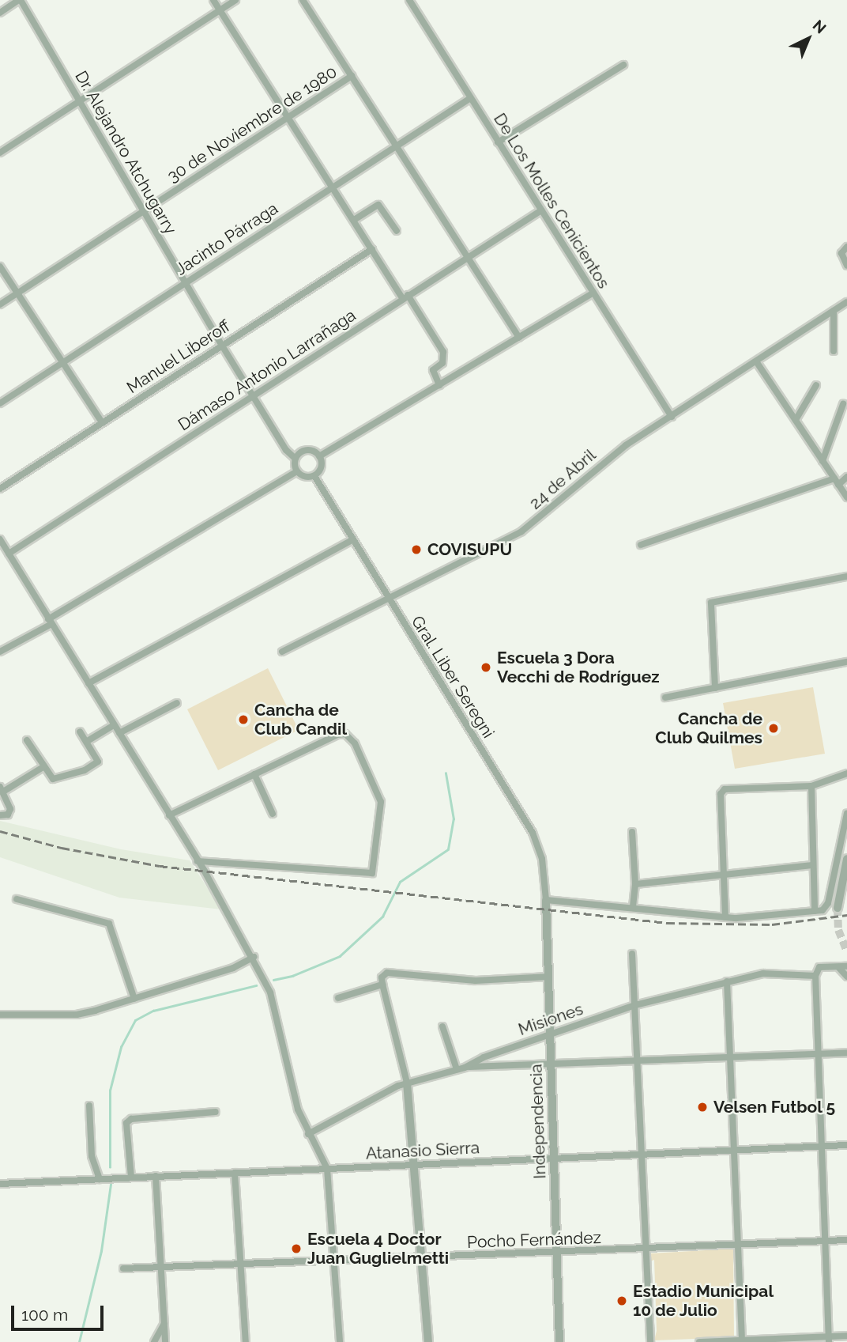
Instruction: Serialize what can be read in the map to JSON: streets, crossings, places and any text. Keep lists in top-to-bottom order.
{
  "streets": {
    "street": [
      "30 de Noviembre de 1980",
      "Dr. Alejandro Atchugarry",
      "De Los Molles Cenicientos",
      "Jacinto Párraga",
      "Manuel Liberoff",
      "Dámaso Antonio Larrañaga",
      "24 de Abril",
      "Gral. Liber Seregni",
      "Misiones",
      "Independencia",
      "Atanasio Sierra",
      "Pocho Fernández"
    ]
  },
  "crossings": [
    ["30 de Noviembre de 1980", "Dr. Alejandro Atchugarry"],
    ["Dr. Alejandro Atchugarry", "Jacinto Párraga"],
    ["Dr. Alejandro Atchugarry", "Manuel Liberoff"],
    ["Dr. Alejandro Atchugarry", "Dámaso Antonio Larrañaga"],
    ["Dr. Alejandro Atchugarry", "Gral. Liber Seregni"],
    ["De Los Molles Cenicientos", "Jacinto Párraga"],
    ["De Los Molles Cenicientos", "Dámaso Antonio Larrañaga"],
    ["De Los Molles Cenicientos", "24 de Abril"],
    ["24 de Abril", "Gral. Liber Seregni"],
    ["Gral. Liber Seregni", "Independencia"],
    ["Misiones", "Independencia"],
    ["Independencia", "Atanasio Sierra"],
    ["Independencia", "Pocho Fernández"]
  ],
  "places": [
    "COVISUPU",
    "Escuela 3 Dora Vecchi de Rodríguez",
    "Cancha de Club Candil",
    "Cancha de Club Quilmes",
    "Velsen Futbol 5",
    "Escuela 4 Doctor Juan Guglielmetti",
    "Estadio Municipal 10 de Julio"
  ],
  "scale_bar": "100 m",
  "north": "top right"
}
